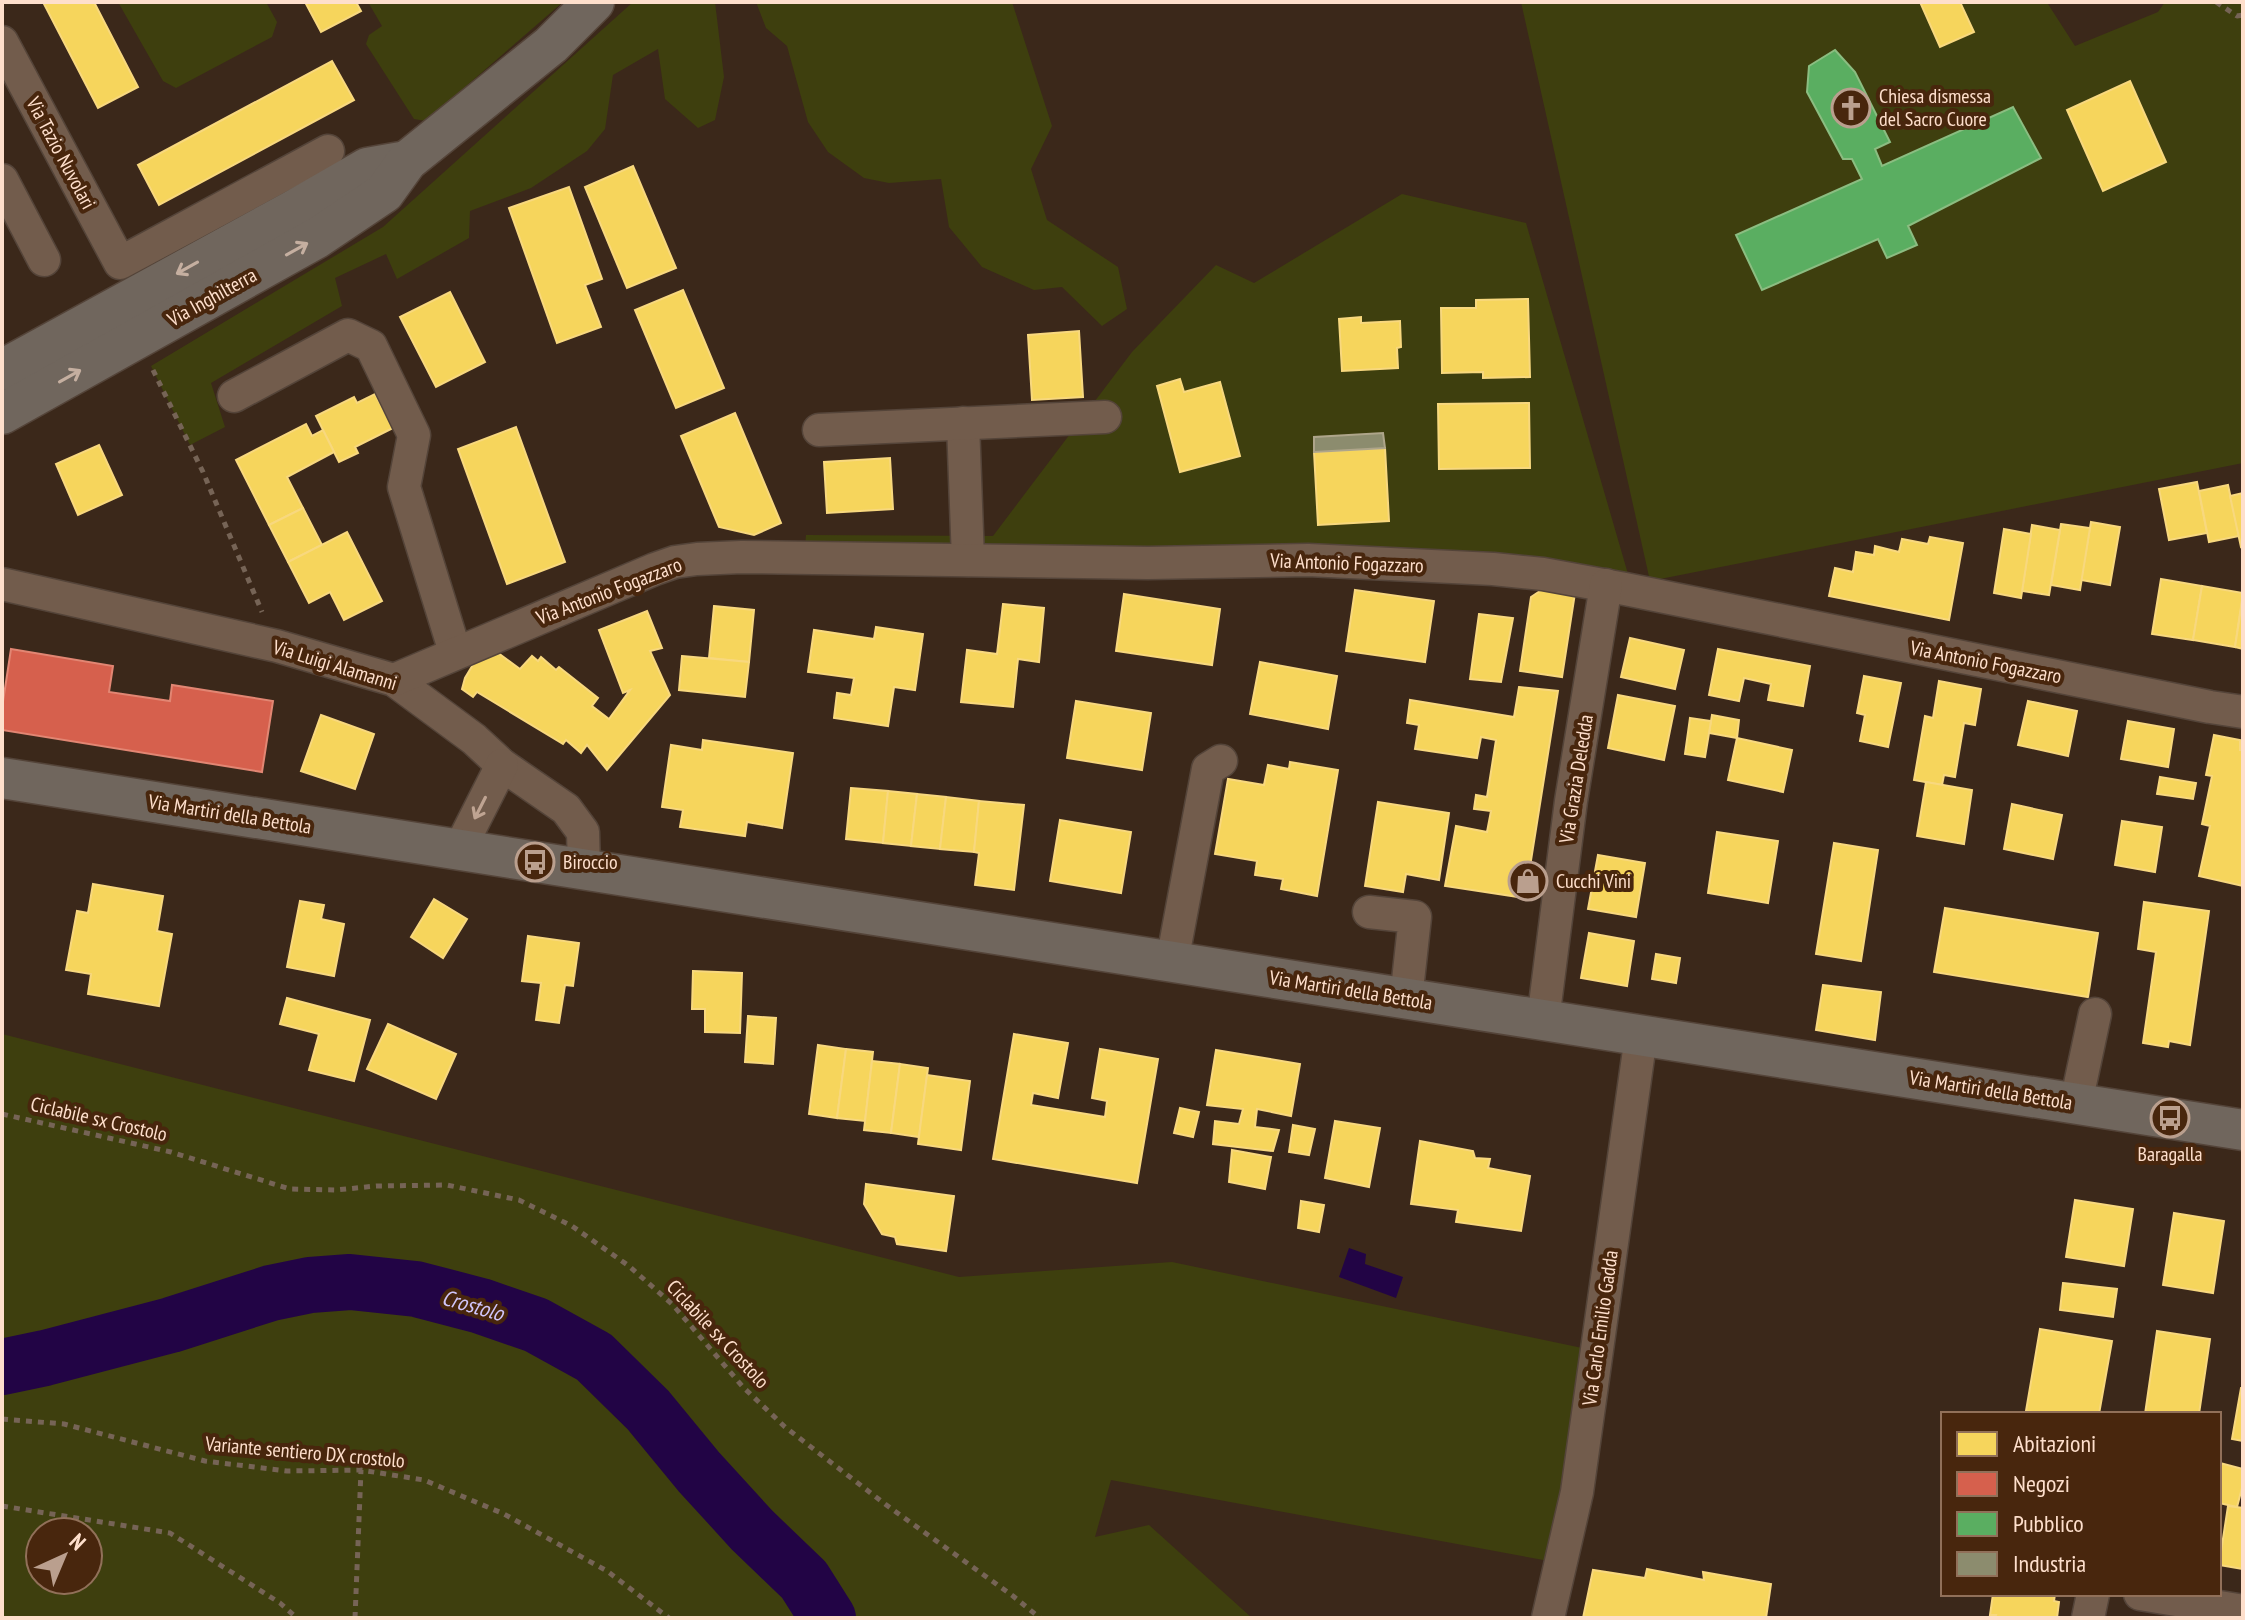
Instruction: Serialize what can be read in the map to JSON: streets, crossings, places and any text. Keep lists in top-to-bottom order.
{
  "streets": {
    "main road": ["Via Inghilterra", "Via Martiri della Bettola"],
    "street": [
      "Via Tazio Nuvolari",
      "Via Antonio Fogazzaro",
      "Via Luigi Alamanni",
      "Via Grazia Deledda",
      "Via Carlo Emilio Gadda"
    ],
    "path": ["Ciclabile sx Crostolo", "Variante sentiero DX crostolo"]
  },
  "crossings": [
    ["Via Antonio Fogazzaro", "Via Luigi Alamanni"],
    ["Via Antonio Fogazzaro", "Via Grazia Deledda"],
    ["Via Luigi Alamanni", "Via Martiri della Bettola"],
    ["Via Grazia Deledda", "Via Martiri della Bettola"],
    ["Via Martiri della Bettola", "Via Carlo Emilio Gadda"]
  ],
  "water": ["Crostolo"],
  "places": {
    "church": ["Chiesa dismessa del Sacro Cuore"],
    "bus stop": ["Biroccio", "Baragalla"],
    "shop": ["Cucchi Vini"]
  },
  "legend": [
    "Abitazioni",
    "Negozi",
    "Pubblico",
    "Industria"
  ],
  "north": "top right"
}
